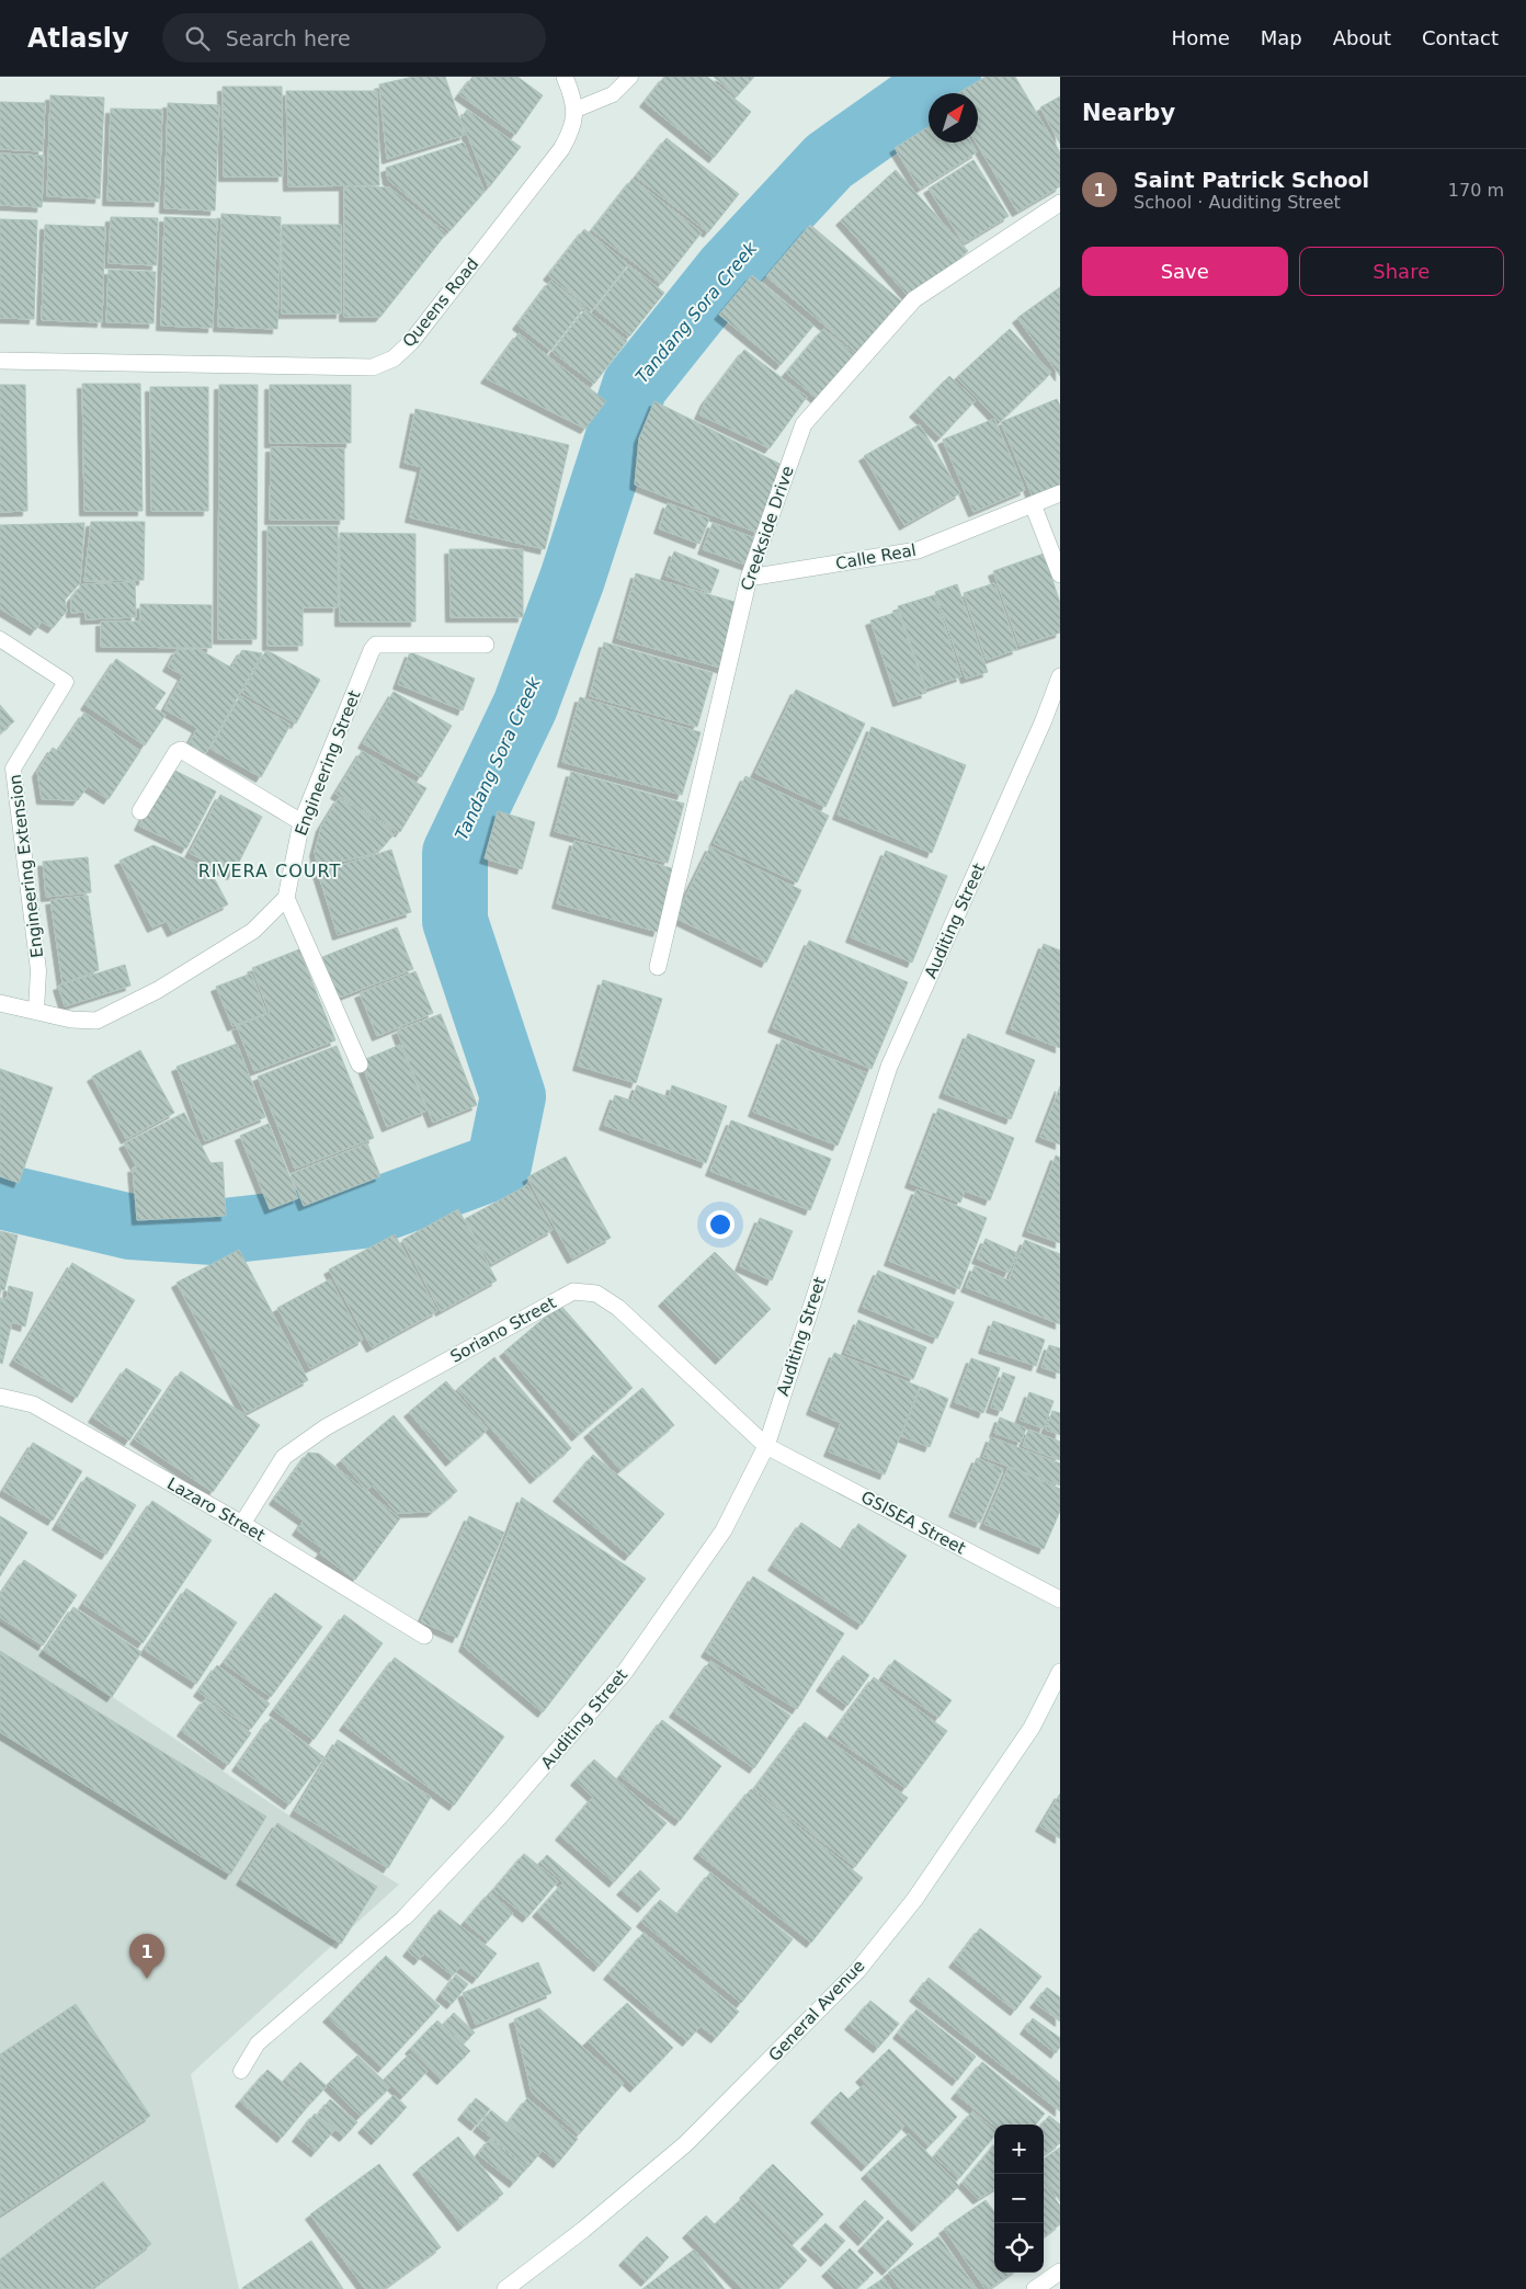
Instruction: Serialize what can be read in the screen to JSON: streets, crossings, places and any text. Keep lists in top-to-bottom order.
{
  "streets": {
    "street": [
      "Queens Road",
      "Creekside Drive",
      "Calle Real",
      "Engineering Street",
      "Auditing Street",
      "Soriano Street",
      "Lazaro Street",
      "GSISEA Street",
      "General Avenue"
    ],
    "lane": ["Engineering Extension"]
  },
  "crossings": [
    ["Creekside Drive", "Calle Real"],
    ["Auditing Street", "Soriano Street"],
    ["Auditing Street", "GSISEA Street"],
    ["Soriano Street", "Lazaro Street"],
    ["Soriano Street", "GSISEA Street"]
  ],
  "districts": ["RIVERA COURT"],
  "water": ["Tandang Sora Creek"],
  "north": "top right",
  "page": {
    "header": "Atlasly",
    "search": "Search here",
    "nav": [
      "Home",
      "Map",
      "About",
      "Contact"
    ],
    "heading": "Nearby",
    "list": [
      {
        "mark": "1",
        "name": "Saint Patrick School",
        "note": "School · Auditing Street",
        "value": "170 m"
      }
    ],
    "buttons": ["Save", "Share"],
    "pins": "1",
    "map_buttons": ["+", "−"]
  }
}
